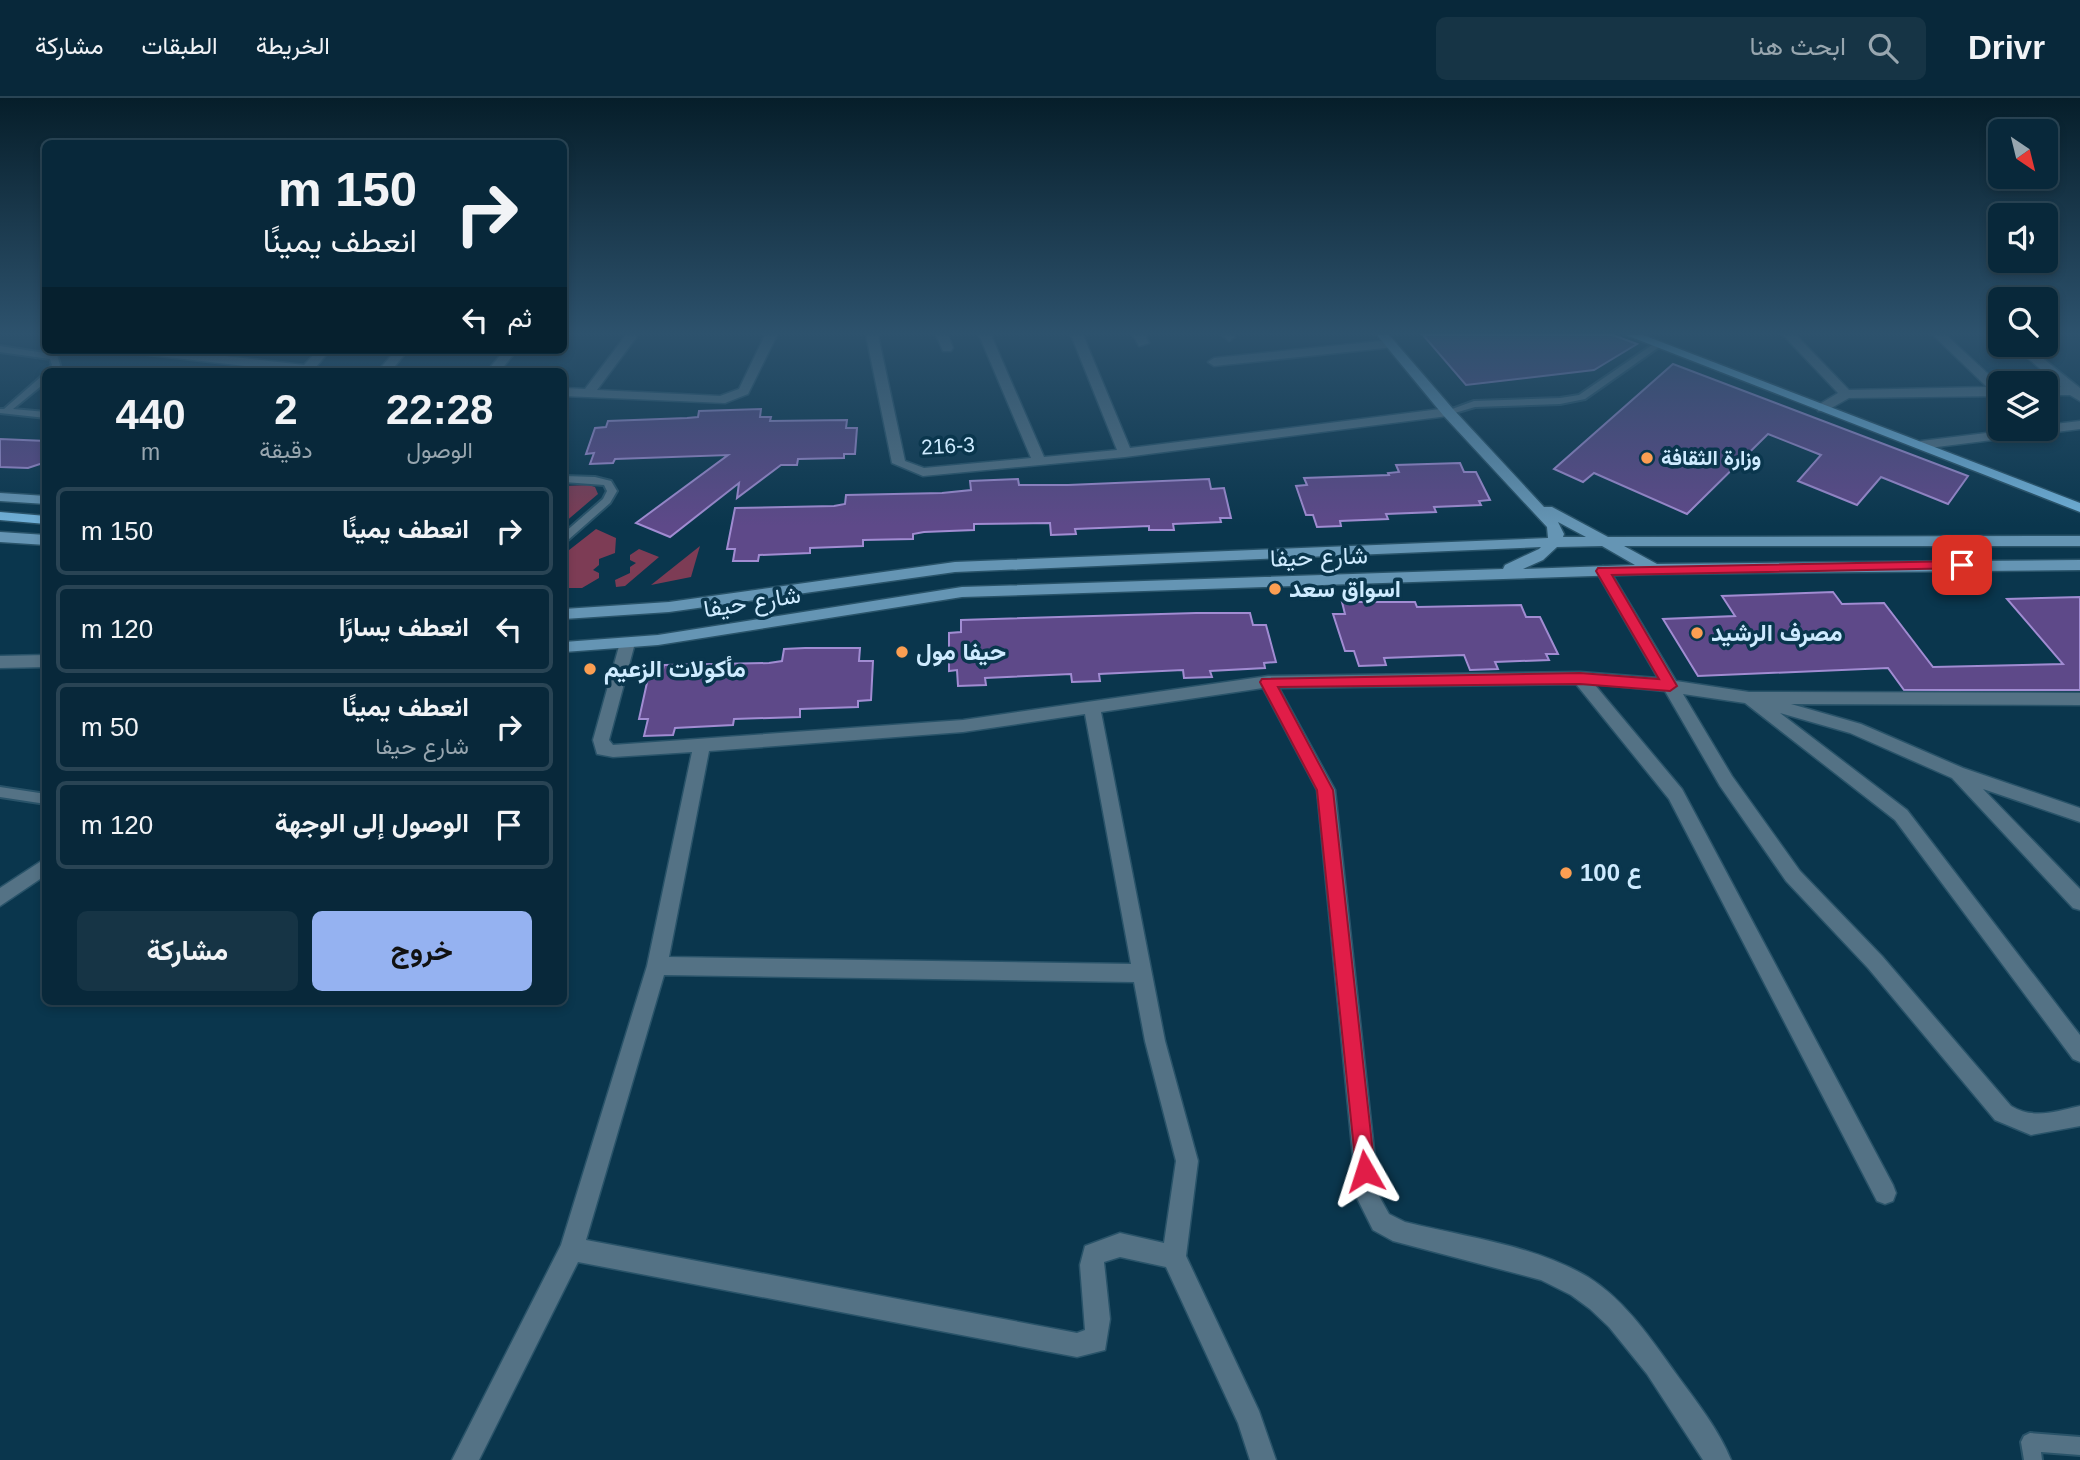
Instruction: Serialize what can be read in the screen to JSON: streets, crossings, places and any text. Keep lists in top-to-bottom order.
{
  "streets": {
    "main road": ["شارع حيفا"],
    "street": ["216-3"]
  },
  "places": [
    "وزارة الثقافة",
    "اسواق سعد",
    "مصرف الرشيد",
    "حيفا مول",
    "مأكولات الزعيم",
    "100 ع"
  ],
  "north": "bottom right",
  "page": {
    "header": "Drivr",
    "search": "ابحث هنا",
    "nav": ["الخريطة", "الطبقات", "مشاركة"],
    "turn": ["150 m", "انعطف يمينًا"],
    "then": "ثم",
    "eta": [
      "22:28",
      "الوصول",
      "2",
      "دقيقة",
      "440",
      "m"
    ],
    "list": [
      {
        "name": "انعطف يمينًا",
        "value": "150 m"
      },
      {
        "name": "انعطف يسارًا",
        "value": "120 m"
      },
      {
        "name": "انعطف يمينًا",
        "note": "شارع حيفا",
        "value": "50 m"
      },
      {
        "name": "الوصول إلى الوجهة",
        "value": "120 m"
      }
    ],
    "buttons": ["خروج", "مشاركة"]
  }
}
